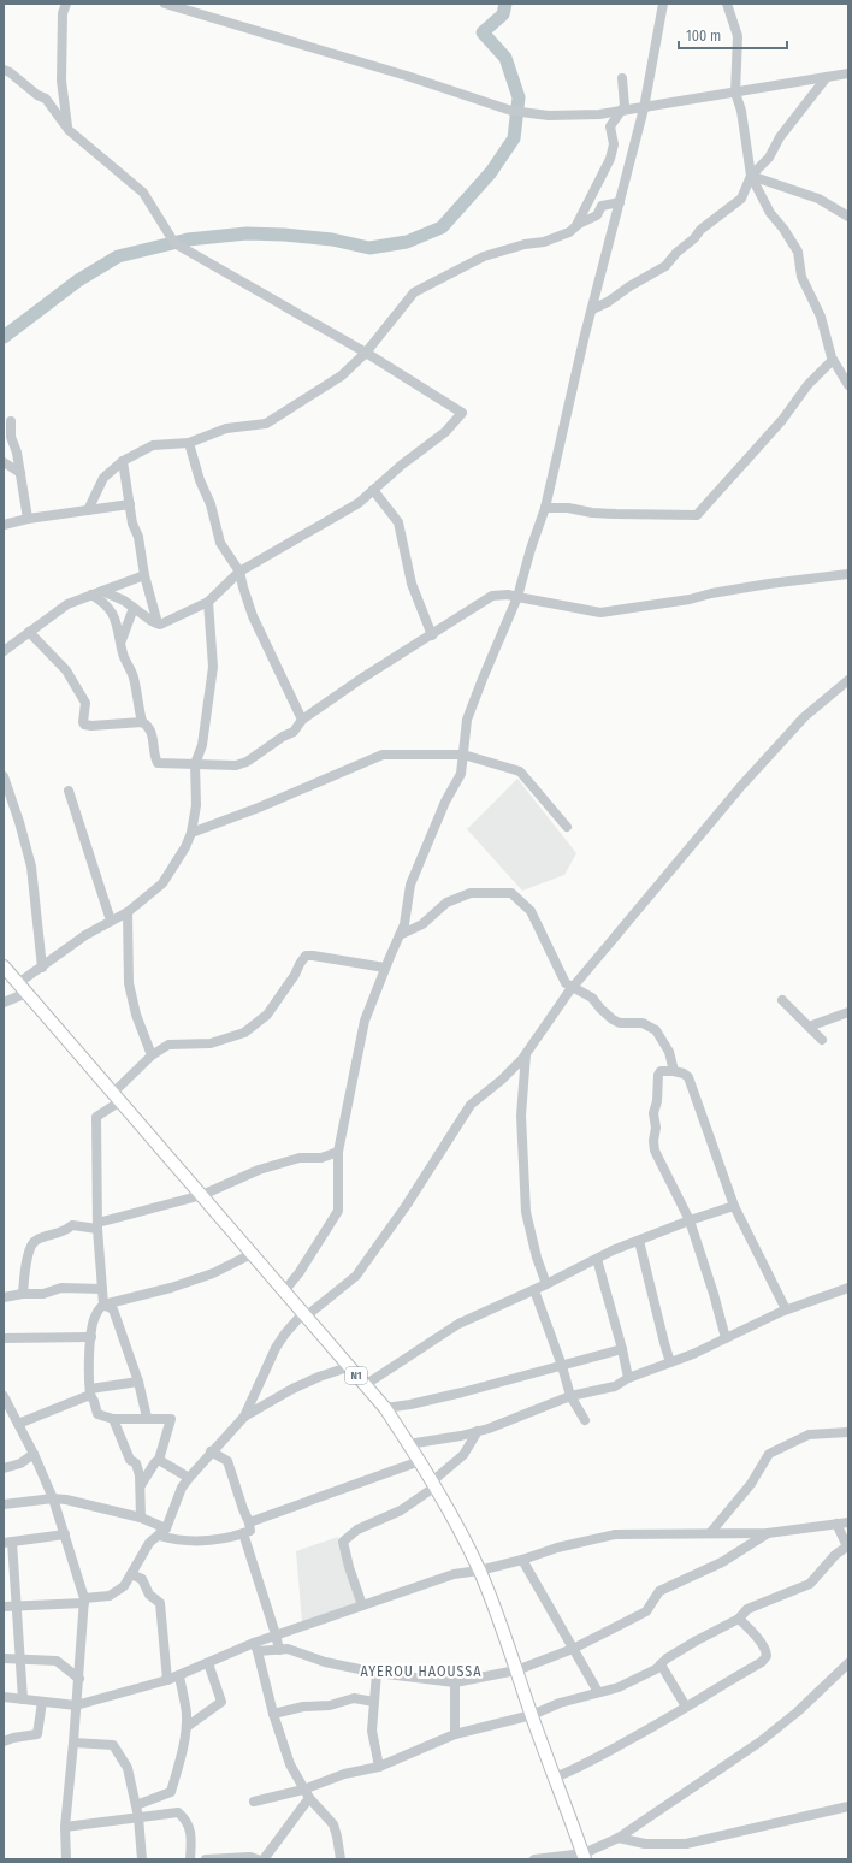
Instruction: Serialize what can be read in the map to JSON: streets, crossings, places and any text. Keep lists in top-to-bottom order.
{
  "streets": {
    "main road": ["N1"]
  },
  "districts": ["AYEROU HAOUSSA"],
  "scale_bar": "100 m"
}
